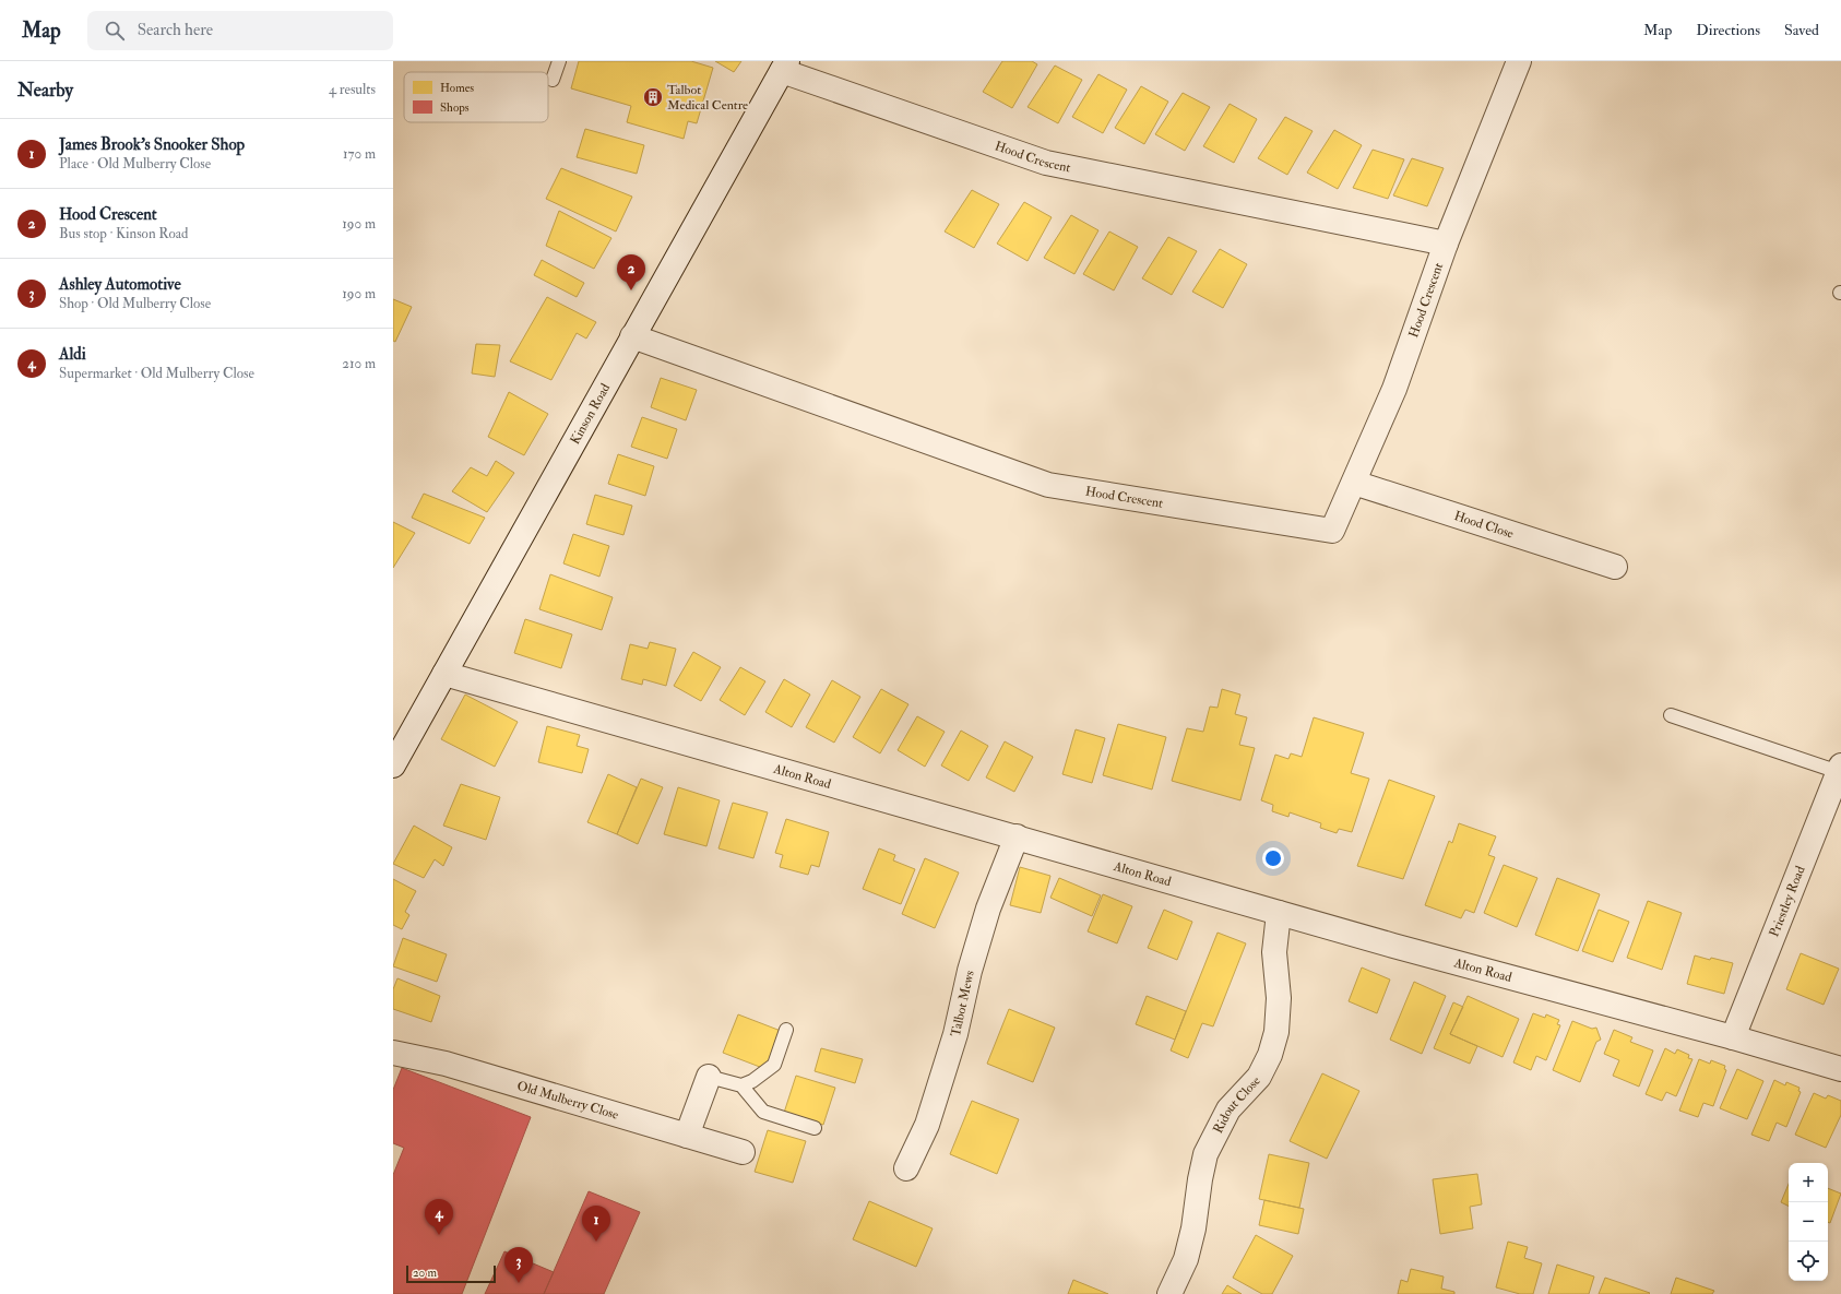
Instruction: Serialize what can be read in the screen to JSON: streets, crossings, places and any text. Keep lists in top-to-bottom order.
{
  "streets": {
    "street": [
      "Hood Crescent",
      "Kinson Road",
      "Hood Close",
      "Alton Road",
      "Priestley Road",
      "Talbot Mews",
      "Old Mulberry Close",
      "Ridout Close"
    ]
  },
  "crossings": [
    ["Hood Crescent", "Kinson Road"],
    ["Hood Crescent", "Hood Close"],
    ["Kinson Road", "Alton Road"],
    ["Alton Road", "Priestley Road"],
    ["Alton Road", "Talbot Mews"],
    ["Alton Road", "Ridout Close"]
  ],
  "places": {
    "building": ["Talbot Medical Centre"]
  },
  "legend": ["Homes", "Shops"],
  "scale_bar": "20 m",
  "page": {
    "header": "Map",
    "search": "Search here",
    "nav": ["Map", "Directions", "Saved"],
    "heading": ["Nearby", "4 results"],
    "list": [
      {
        "mark": "1",
        "name": "James Brook's Snooker Shop",
        "note": "Place · Old Mulberry Close",
        "value": "170 m"
      },
      {
        "mark": "2",
        "name": "Hood Crescent",
        "note": "Bus stop · Kinson Road",
        "value": "190 m"
      },
      {
        "mark": "3",
        "name": "Ashley Automotive",
        "note": "Shop · Old Mulberry Close",
        "value": "190 m"
      },
      {
        "mark": "4",
        "name": "Aldi",
        "note": "Supermarket · Old Mulberry Close",
        "value": "210 m"
      }
    ],
    "pins": [
      "2",
      "4",
      "1",
      "3"
    ],
    "map_buttons": ["+", "−"],
    "scale": "20 m"
  }
}
